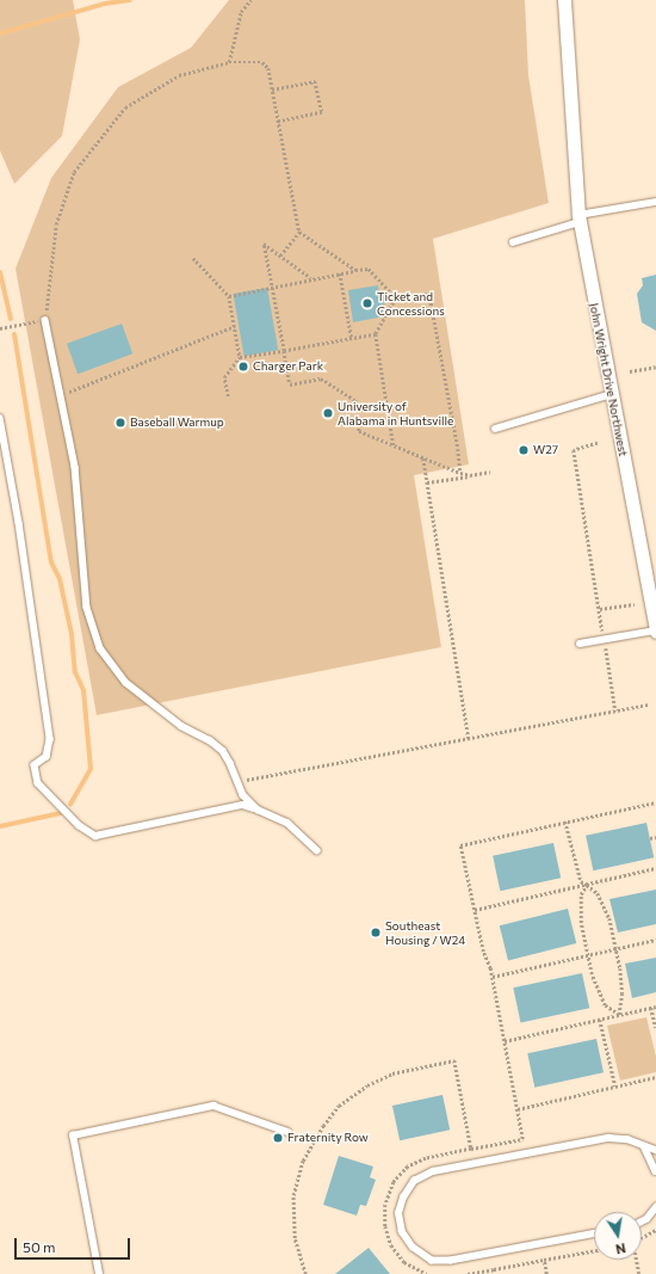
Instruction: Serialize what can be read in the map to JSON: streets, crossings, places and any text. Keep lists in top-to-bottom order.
{
  "streets": {
    "street": ["John Wright Drive Northwest"]
  },
  "places": [
    "Ticket and Concessions",
    "Charger Park",
    "University of Alabama in Huntsville",
    "Baseball Warmup",
    "W27",
    "Southeast Housing / W24",
    "Fraternity Row"
  ],
  "scale_bar": "50 m",
  "north": "bottom"
}
